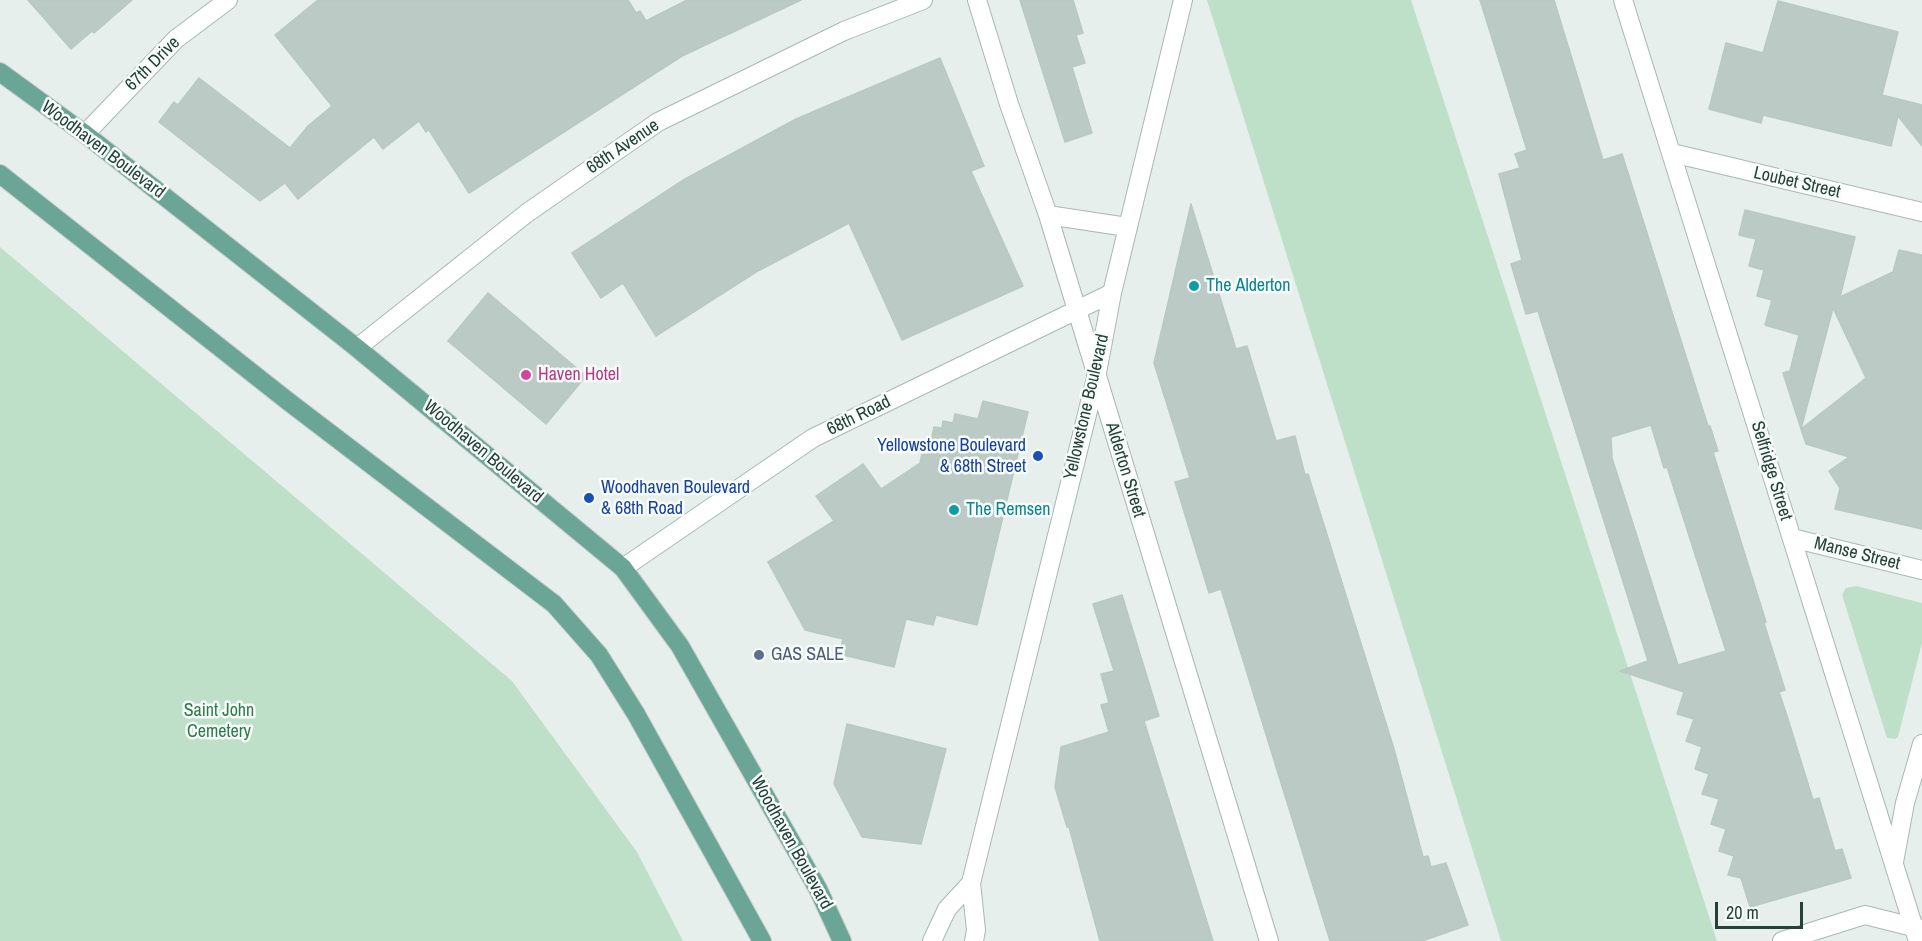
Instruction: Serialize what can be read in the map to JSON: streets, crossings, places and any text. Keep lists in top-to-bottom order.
{
  "streets": {
    "main road": ["Woodhaven Boulevard"],
    "street": [
      "67th Drive",
      "68th Avenue",
      "Loubet Street",
      "Yellowstone Boulevard",
      "68th Road",
      "Alderton Street",
      "Selfridge Street",
      "Manse Street"
    ]
  },
  "crossings": [
    ["67th Drive", "Woodhaven Boulevard"],
    ["68th Avenue", "Woodhaven Boulevard"],
    ["Woodhaven Boulevard", "68th Road"],
    ["Loubet Street", "Selfridge Street"],
    ["Yellowstone Boulevard", "68th Road"],
    ["Yellowstone Boulevard", "Alderton Street"],
    ["68th Road", "Alderton Street"],
    ["Selfridge Street", "Manse Street"]
  ],
  "parks": ["Saint John Cemetery"],
  "places": [
    "The Alderton",
    "Haven Hotel",
    "Yellowstone Boulevard & 68th Street",
    "Woodhaven Boulevard & 68th Road",
    "The Remsen",
    "GAS SALE"
  ],
  "scale_bar": "20 m"
}
